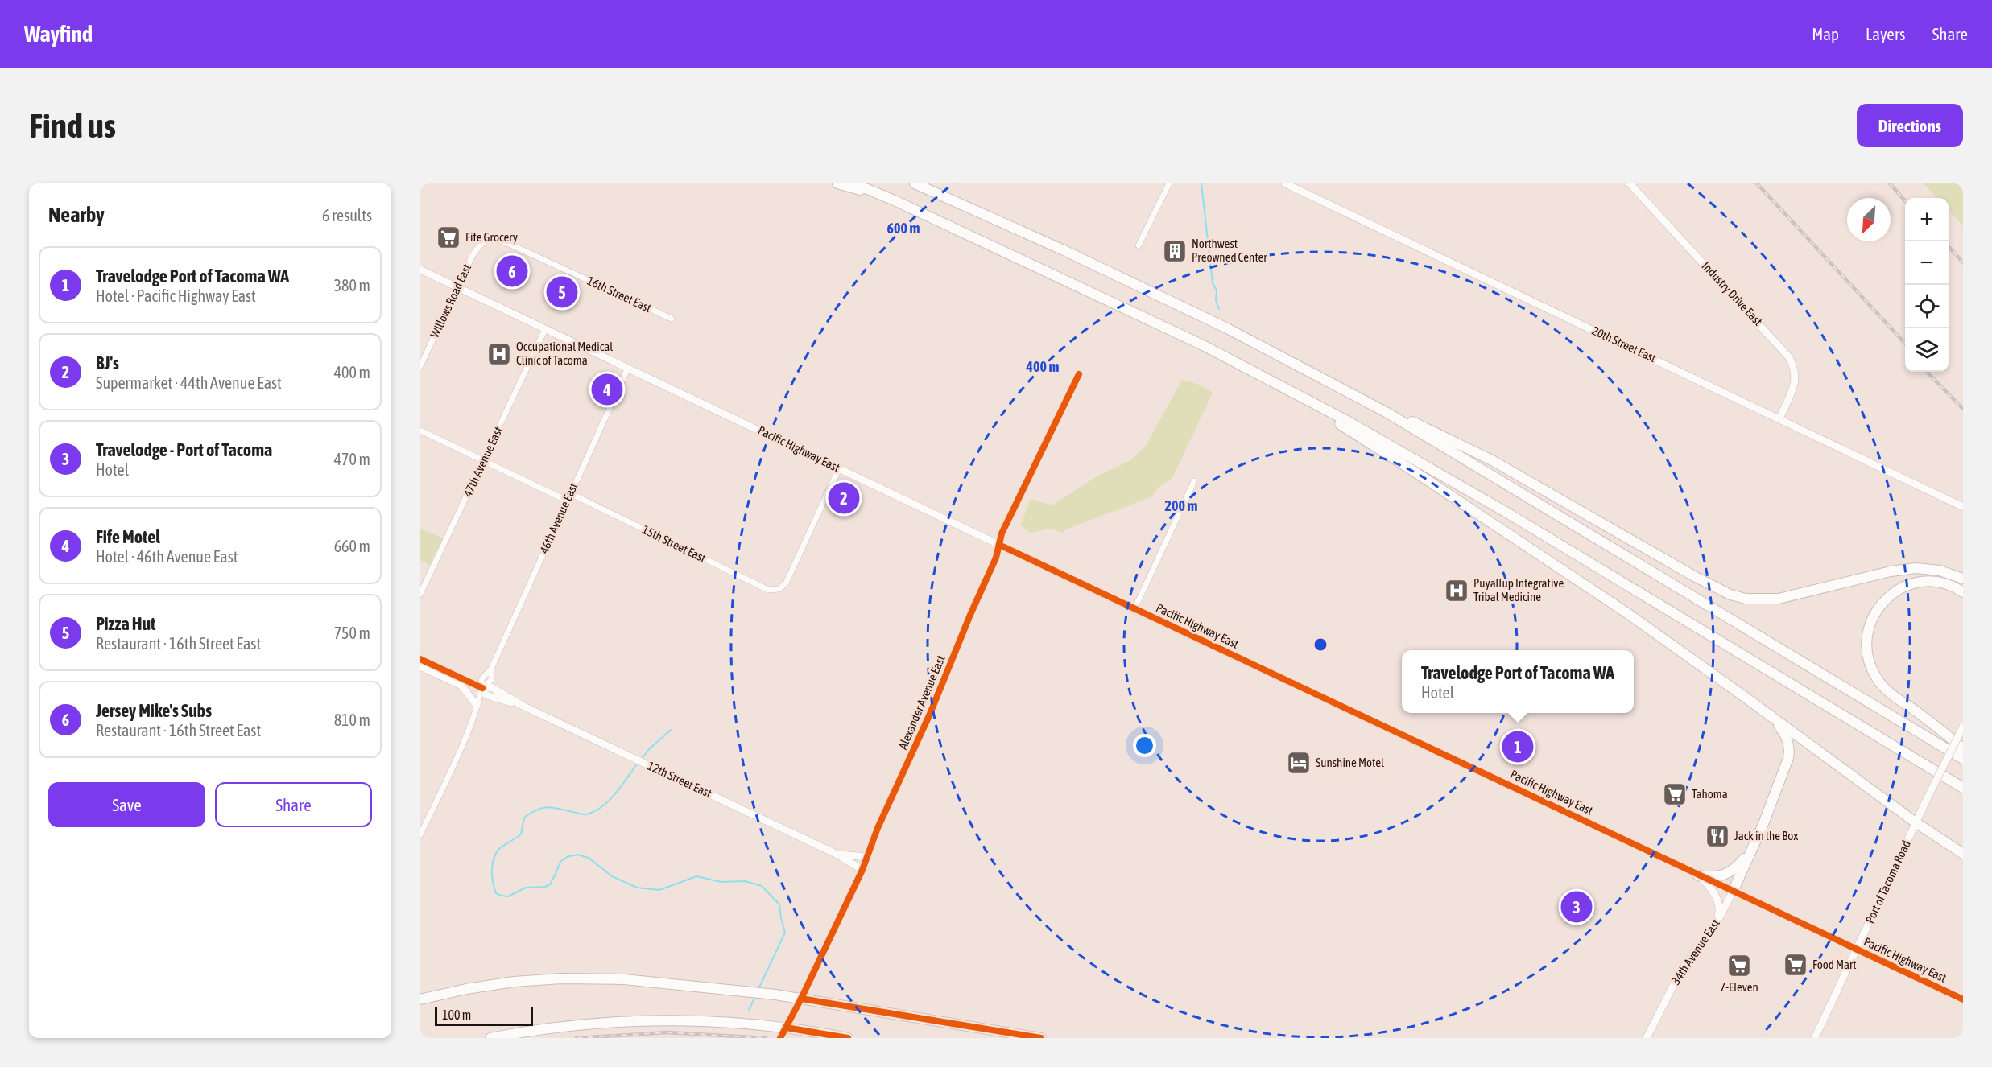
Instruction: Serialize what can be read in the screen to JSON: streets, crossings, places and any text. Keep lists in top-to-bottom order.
{
  "streets": {
    "main road": [
      "Industry Drive East",
      "20th Street East",
      "Pacific Highway East",
      "Alexander Avenue East",
      "12th Street East",
      "Port of Tacoma Road",
      "34th Avenue East"
    ],
    "street": [
      "16th Street East",
      "Willows Road East",
      "47th Avenue East",
      "46th Avenue East",
      "15th Street East"
    ]
  },
  "crossings": [
    ["Industry Drive East", "20th Street East"],
    ["16th Street East", "Willows Road East"],
    ["Willows Road East", "Pacific Highway East"],
    ["Pacific Highway East", "47th Avenue East"],
    ["Pacific Highway East", "46th Avenue East"],
    ["Pacific Highway East", "15th Street East"],
    ["Pacific Highway East", "Alexander Avenue East"],
    ["Pacific Highway East", "Port of Tacoma Road"],
    ["Pacific Highway East", "34th Avenue East"],
    ["46th Avenue East", "15th Street East"],
    ["46th Avenue East", "12th Street East"],
    ["Alexander Avenue East", "12th Street East"]
  ],
  "places": {
    "supermarket": [
      "Fife Grocery",
      "Tahoma",
      "Food Mart",
      "7-Eleven"
    ],
    "building": ["Northwest Preowned Center"],
    "hospital": ["Occupational Medical Clinic of Tacoma", "Puyallup Integrative Tribal Medicine"],
    "hotel": ["Sunshine Motel"],
    "restaurant": ["Jack in the Box"]
  },
  "scale_bar": "100 m",
  "north": "bottom left",
  "page": {
    "header": "Wayfind",
    "nav": ["Map", "Layers", "Share"],
    "buttons": [
      "Directions",
      ["Save", "Share"]
    ],
    "title": "Find us",
    "heading": ["Nearby", "6 results"],
    "map_buttons": ["+", "−"],
    "list": [
      {
        "mark": "1",
        "name": "Travelodge Port of Tacoma WA",
        "note": "Hotel · Pacific Highway East",
        "value": "380 m"
      },
      {
        "mark": "2",
        "name": "BJ's",
        "note": "Supermarket · 44th Avenue East",
        "value": "400 m"
      },
      {
        "mark": "3",
        "name": "Travelodge - Port of Tacoma",
        "note": "Hotel",
        "value": "470 m"
      },
      {
        "mark": "4",
        "name": "Fife Motel",
        "note": "Hotel · 46th Avenue East",
        "value": "660 m"
      },
      {
        "mark": "5",
        "name": "Pizza Hut",
        "note": "Restaurant · 16th Street East",
        "value": "750 m"
      },
      {
        "mark": "6",
        "name": "Jersey Mike's Subs",
        "note": "Restaurant · 16th Street East",
        "value": "810 m"
      }
    ],
    "pins": [
      "6",
      "5",
      "4",
      "2",
      "1",
      "3"
    ],
    "popup": ["Travelodge Port of Tacoma WA", "Hotel"],
    "scale": "100 m"
  },
  "rings": ["600 m", "400 m", "200 m"]
}
